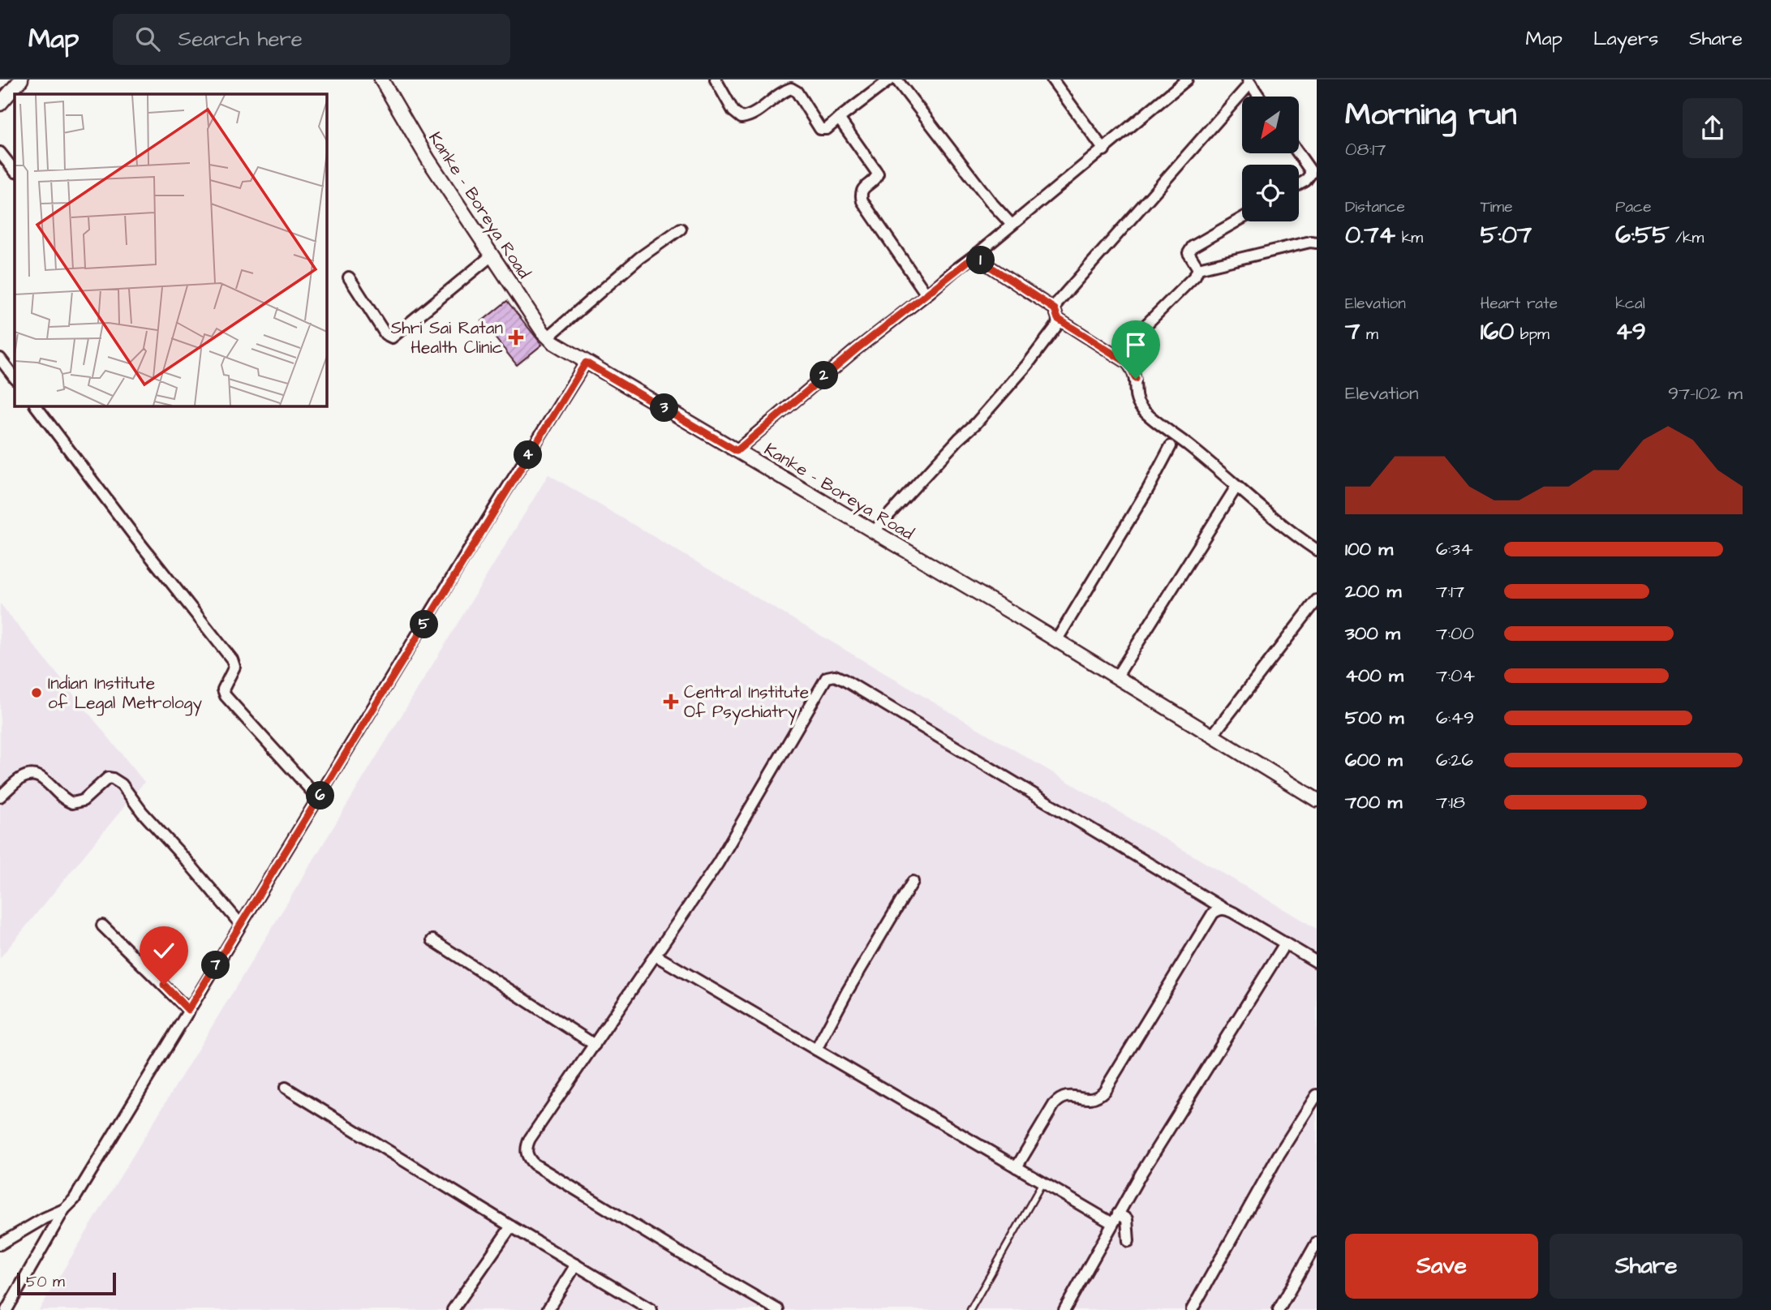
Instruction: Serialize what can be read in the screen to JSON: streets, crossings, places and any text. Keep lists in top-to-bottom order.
{
  "streets": {
    "street": ["Kanke - Boreya Road"]
  },
  "places": {
    "health": ["Shri Sai Ratan Health Clinic", "Central Institute Of Psychiatry"],
    "other": ["Indian Institute of Legal Metrology"]
  },
  "scale_bar": "50 m",
  "north": "bottom left",
  "page": {
    "header": "Map",
    "search": "Search here",
    "nav": ["Map", "Layers", "Share"],
    "heading": ["Morning run", "08:17"],
    "stats": [
      ["Distance", "0.74 km"],
      ["Time", "5:07"],
      ["Pace", "6:55 /km"],
      ["Elevation", "7 m"],
      ["Heart rate", "160 bpm"],
      ["kcal", "49"]
    ],
    "pins": [
      "1",
      "2",
      "3",
      "4",
      "5",
      "6",
      "7"
    ],
    "chart": ["Elevation", "97–102 m"],
    "list": [
      {
        "name": "100 m",
        "note": "6:34"
      },
      {
        "name": "200 m",
        "note": "7:17"
      },
      {
        "name": "300 m",
        "note": "7:00"
      },
      {
        "name": "400 m",
        "note": "7:04"
      },
      {
        "name": "500 m",
        "note": "6:49"
      },
      {
        "name": "600 m",
        "note": "6:26"
      },
      {
        "name": "700 m",
        "note": "7:18"
      }
    ],
    "buttons": ["Save", "Share"],
    "scale": "50 m"
  }
}
